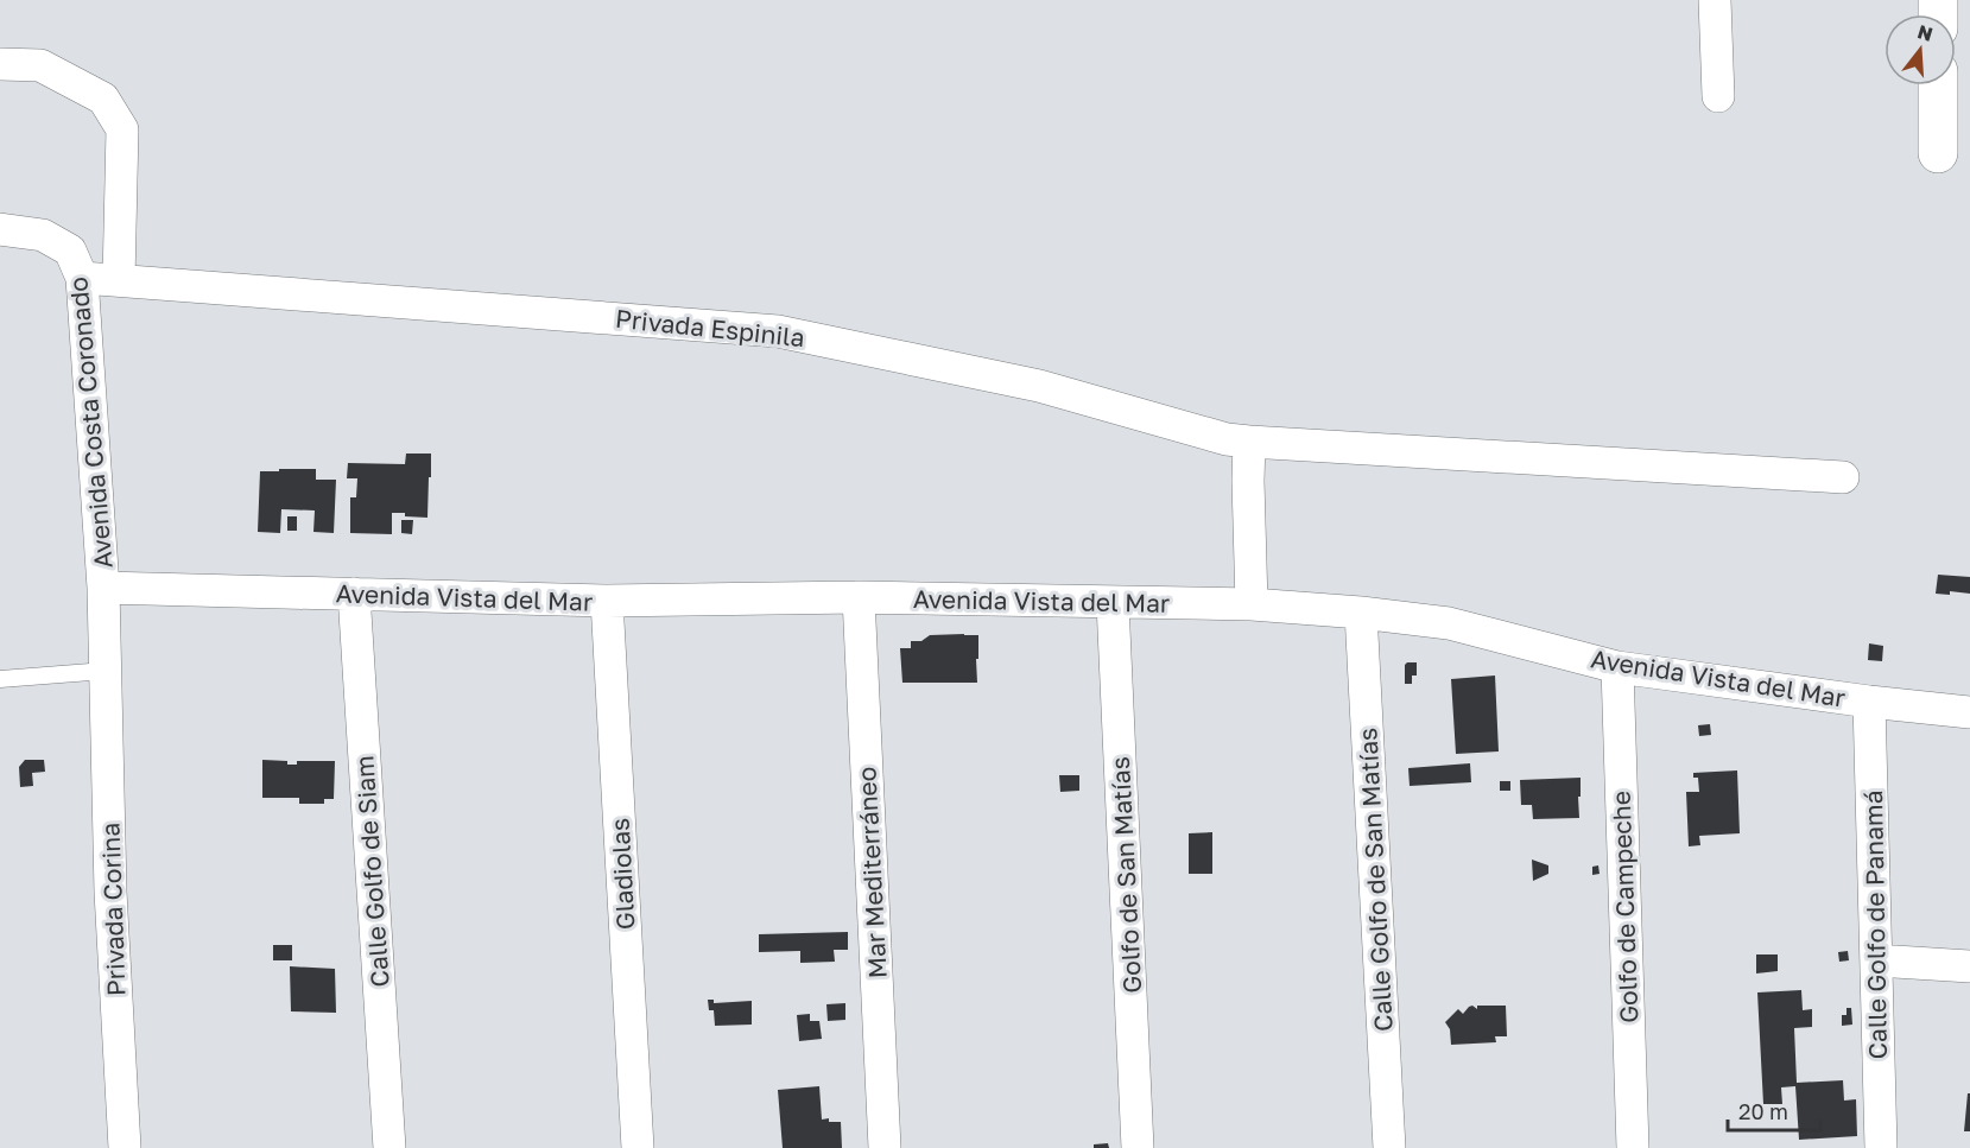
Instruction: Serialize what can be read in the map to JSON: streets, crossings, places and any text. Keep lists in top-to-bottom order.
{
  "streets": {
    "street": [
      "Privada Espinila",
      "Avenida Costa Coronado",
      "Avenida Vista del Mar",
      "Calle Golfo de Siam",
      "Mar Mediterráneo",
      "Gladiolas",
      "Golfo de San Matías",
      "Calle Golfo de San Matías",
      "Golfo de Campeche",
      "Privada Corina",
      "Calle Golfo de Panamá"
    ]
  },
  "crossings": [
    ["Privada Espinila", "Avenida Costa Coronado"],
    ["Avenida Costa Coronado", "Avenida Vista del Mar"],
    ["Avenida Costa Coronado", "Privada Corina"],
    ["Avenida Vista del Mar", "Calle Golfo de Siam"],
    ["Avenida Vista del Mar", "Mar Mediterráneo"],
    ["Avenida Vista del Mar", "Gladiolas"],
    ["Avenida Vista del Mar", "Golfo de San Matías"],
    ["Avenida Vista del Mar", "Calle Golfo de San Matías"],
    ["Avenida Vista del Mar", "Golfo de Campeche"],
    ["Avenida Vista del Mar", "Calle Golfo de Panamá"]
  ],
  "scale_bar": "20 m",
  "north": "top"
}
